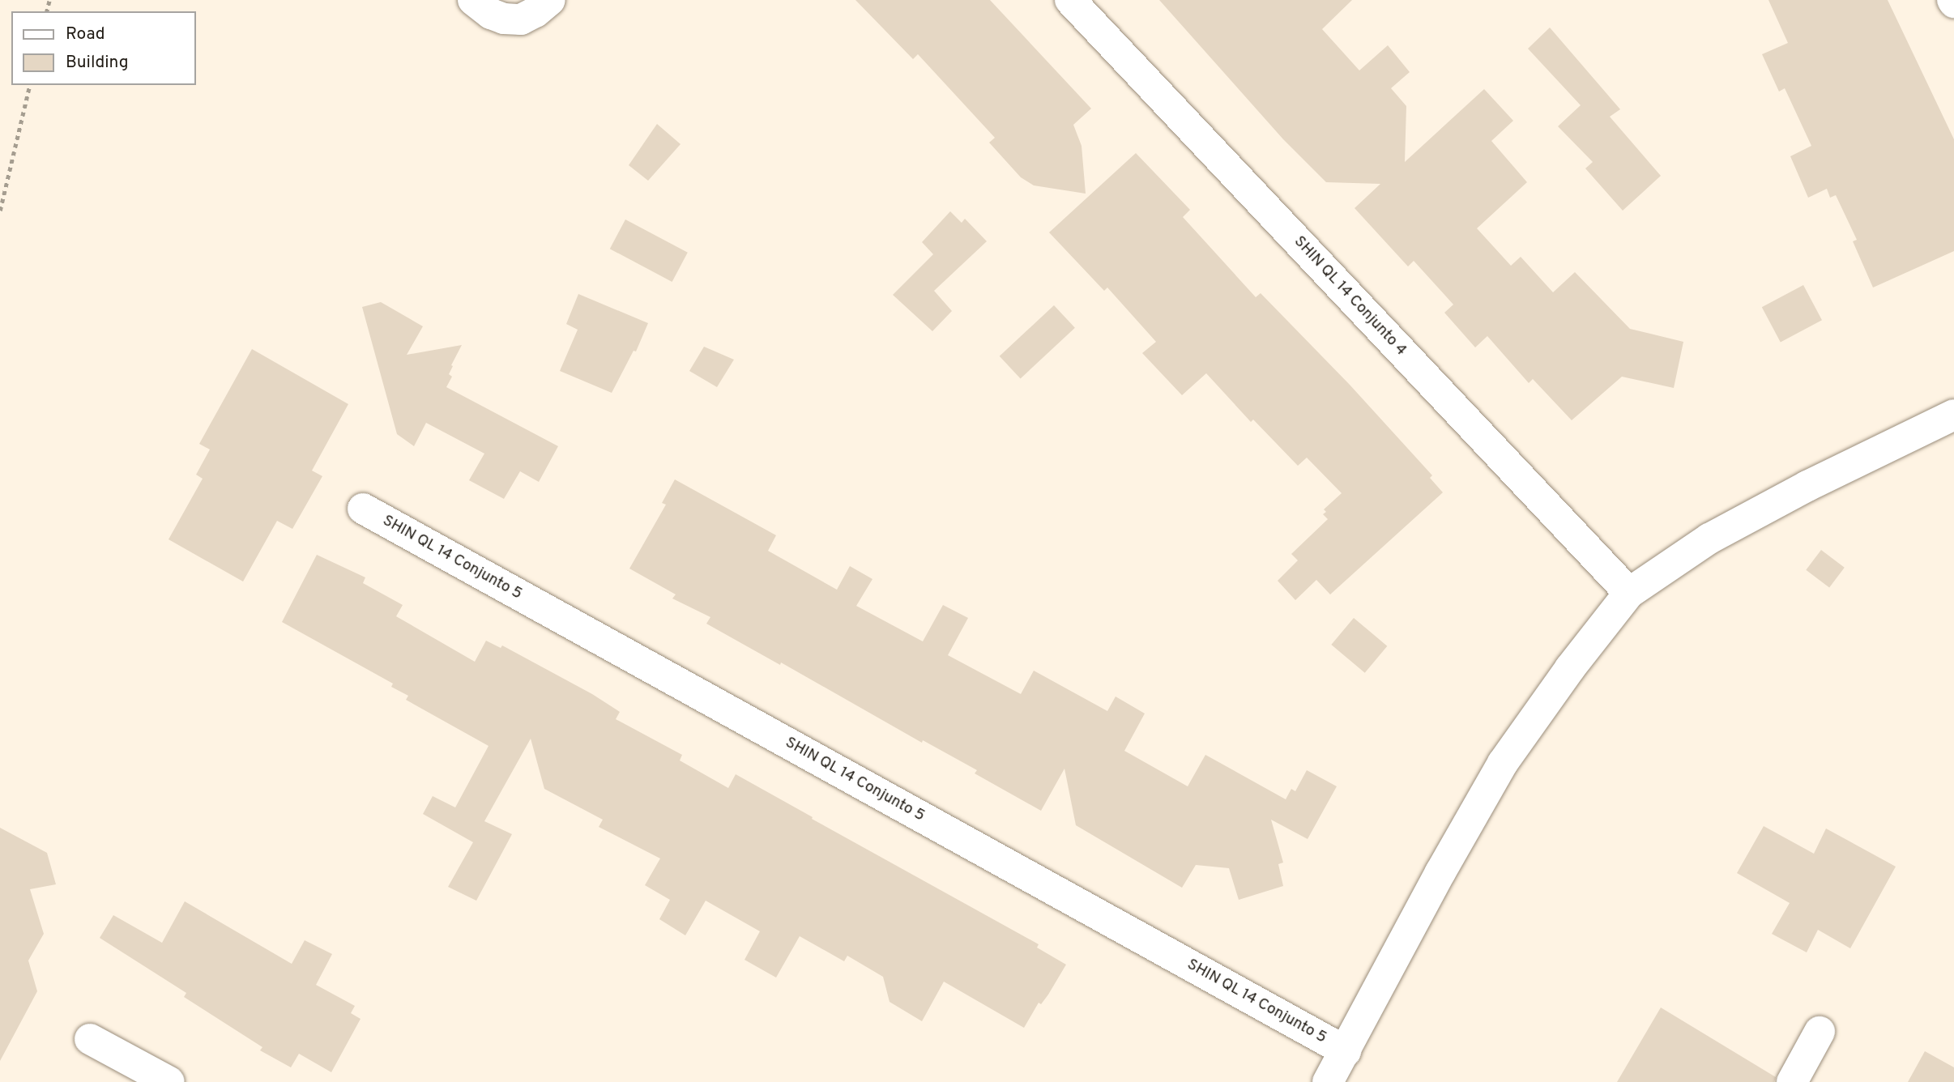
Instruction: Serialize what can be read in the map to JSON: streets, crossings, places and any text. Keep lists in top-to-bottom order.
{
  "streets": {
    "street": ["SHIN QL 14 Conjunto 4", "SHIN QL 14 Conjunto 5"]
  },
  "legend": ["Road", "Building"]
}
